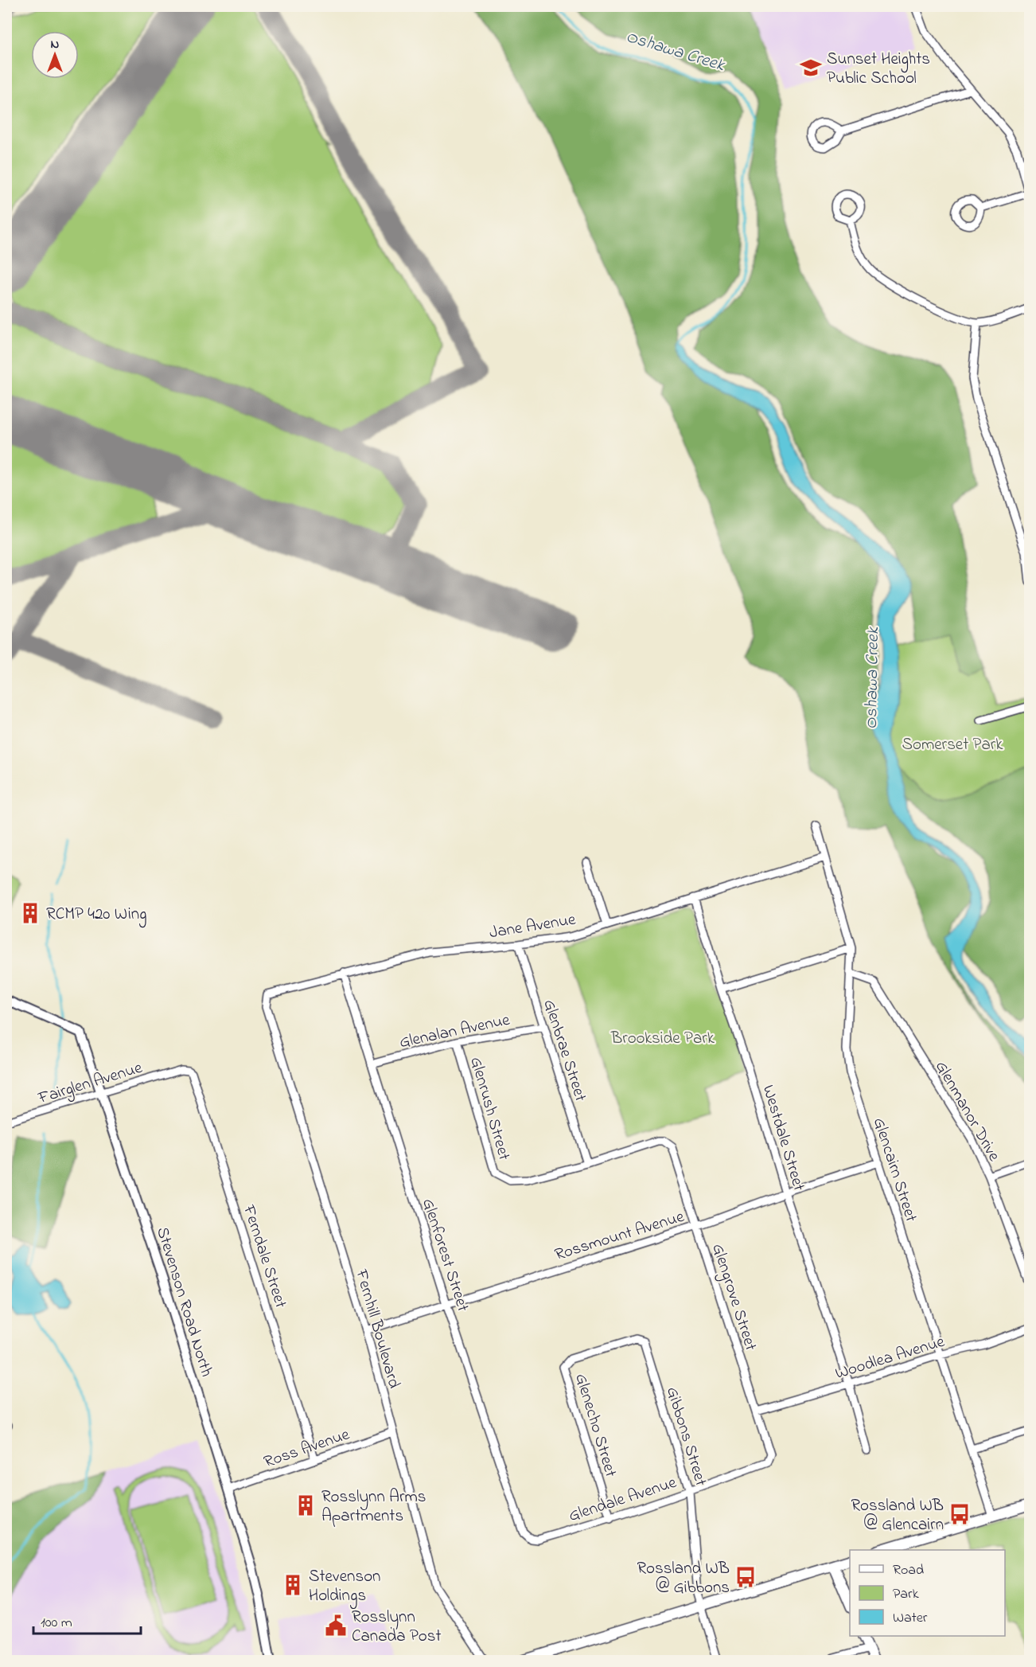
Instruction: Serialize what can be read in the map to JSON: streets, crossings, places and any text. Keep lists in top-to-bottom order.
{
  "streets": {
    "street": [
      "Jane Avenue",
      "Glenalan Avenue",
      "Glenbrae Street",
      "Fairglen Avenue",
      "Glenrush Street",
      "Glenmanor Drive",
      "Westdale Street",
      "Glencairn Street",
      "Rossmount Avenue",
      "Glenforest Street",
      "Ferndale Street",
      "Glengrove Street",
      "Stevenson Road North",
      "Fernhill Boulevard",
      "Woodlea Avenue",
      "Glenecho Street",
      "Gibbons Street",
      "Ross Avenue",
      "Glendale Avenue"
    ]
  },
  "crossings": [
    ["Jane Avenue", "Glenbrae Street"],
    ["Jane Avenue", "Westdale Street"],
    ["Jane Avenue", "Glencairn Street"],
    ["Jane Avenue", "Glenforest Street"],
    ["Jane Avenue", "Fernhill Boulevard"],
    ["Glenalan Avenue", "Glenbrae Street"],
    ["Glenalan Avenue", "Glenrush Street"],
    ["Glenalan Avenue", "Glenforest Street"],
    ["Glenbrae Street", "Glenrush Street"],
    ["Fairglen Avenue", "Ferndale Street"],
    ["Fairglen Avenue", "Stevenson Road North"],
    ["Glenrush Street", "Glengrove Street"],
    ["Glenmanor Drive", "Glencairn Street"],
    ["Westdale Street", "Rossmount Avenue"],
    ["Westdale Street", "Woodlea Avenue"],
    ["Glencairn Street", "Rossmount Avenue"],
    ["Glencairn Street", "Woodlea Avenue"],
    ["Rossmount Avenue", "Glenforest Street"],
    ["Rossmount Avenue", "Glengrove Street"],
    ["Rossmount Avenue", "Fernhill Boulevard"],
    ["Glenforest Street", "Glendale Avenue"],
    ["Ferndale Street", "Ross Avenue"],
    ["Glengrove Street", "Woodlea Avenue"],
    ["Glengrove Street", "Glendale Avenue"],
    ["Stevenson Road North", "Ross Avenue"],
    ["Fernhill Boulevard", "Ross Avenue"],
    ["Glenecho Street", "Gibbons Street"],
    ["Glenecho Street", "Glendale Avenue"],
    ["Gibbons Street", "Glendale Avenue"]
  ],
  "water": ["Oshawa Creek"],
  "parks": ["Somerset Park", "Brookside Park"],
  "places": {
    "school or university": ["Sunset Heights Public School"],
    "building": ["RCMP 420 Wing", "Rosslynn Arms Apartments", "Stevenson Holdings"],
    "bus stop": ["Rossland WB @ Glencairn", "Rossland WB @ Gibbons"],
    "public building": ["Rosslynn Canada Post"]
  },
  "legend": ["Road", "Park", "Water"],
  "scale_bar": "100 m",
  "north": "top"
}
